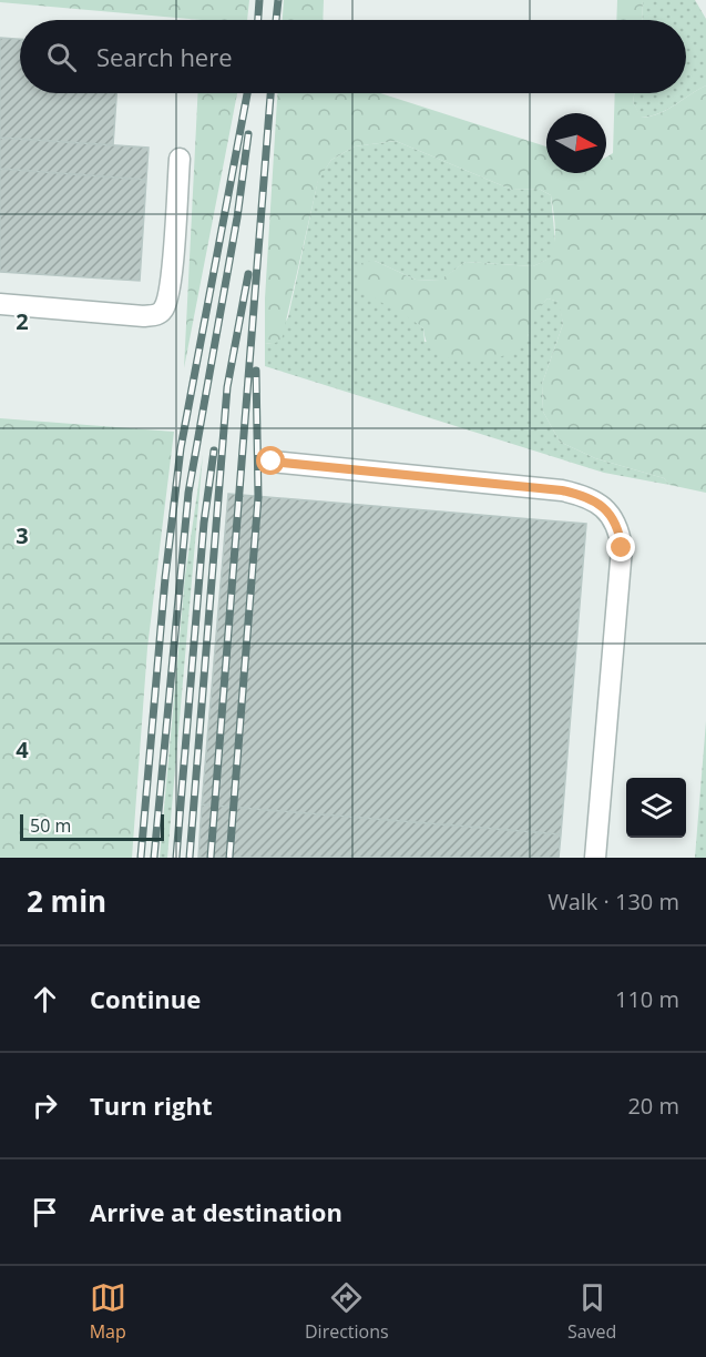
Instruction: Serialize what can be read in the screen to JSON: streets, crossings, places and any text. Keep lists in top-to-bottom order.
{
  "scale_bar": "50 m",
  "north": "right",
  "page": {
    "search": "Search here",
    "scale": "50 m",
    "heading": ["2 min", "Walk · 130 m"],
    "list": [
      ["Continue", "110 m"],
      ["Turn right", "20 m"],
      "Arrive at destination"
    ],
    "nav": ["Map", "Directions", "Saved"]
  },
  "grid": {
    "rows": ["2", "3", "4"]
  }
}
